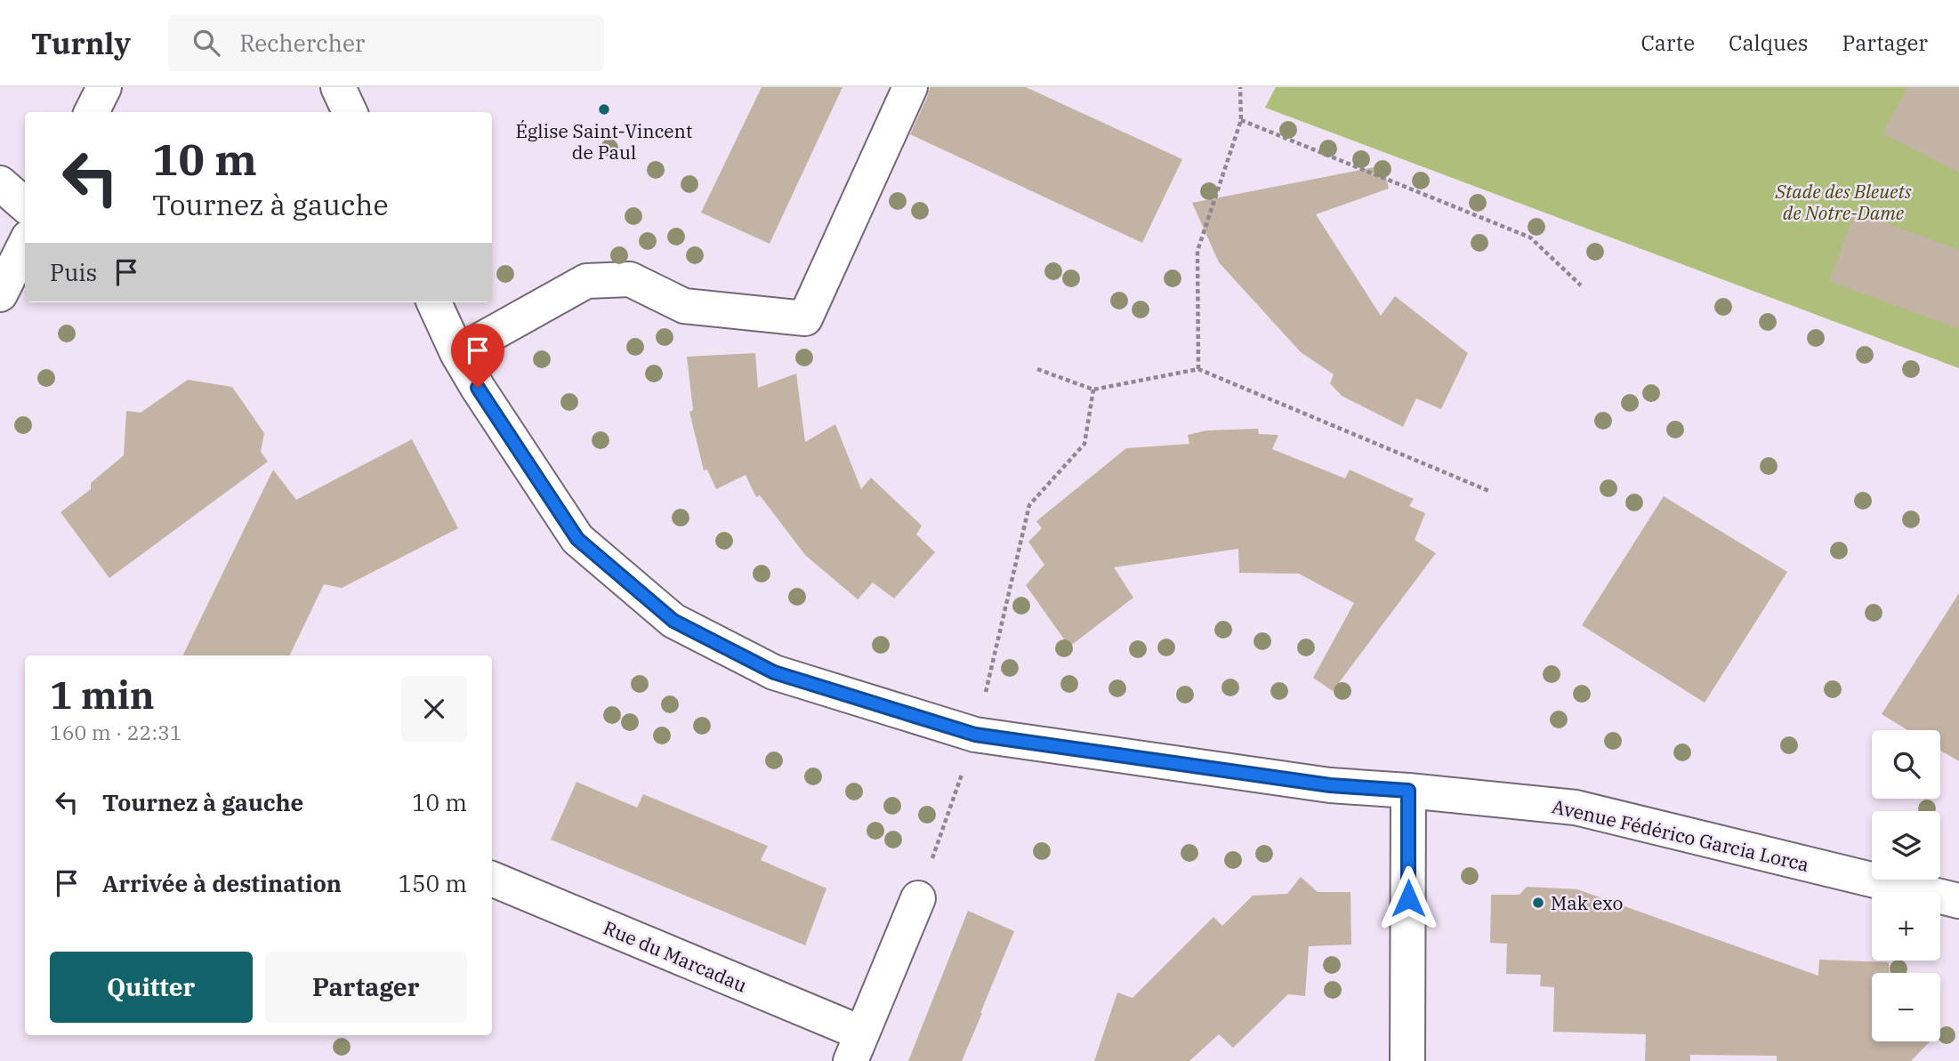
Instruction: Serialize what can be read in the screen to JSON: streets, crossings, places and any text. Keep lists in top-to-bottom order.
{
  "streets": {
    "street": ["Avenue Fédérico Garcia Lorca", "Rue du Marcadau"]
  },
  "parks": ["Stade des Bleuets de Notre-Dame"],
  "places": ["Église Saint-Vincent de Paul", "Mak exo"],
  "page": {
    "header": "Turnly",
    "search": "Rechercher",
    "nav": ["Carte", "Calques", "Partager"],
    "turn": ["10 m", "Tournez à gauche"],
    "then": "Puis",
    "heading": ["1 min", "160 m · 22:31"],
    "map_buttons": ["+", "−"],
    "list": [
      {
        "name": "Tournez à gauche",
        "value": "10 m"
      },
      {
        "name": "Arrivée à destination",
        "value": "150 m"
      }
    ],
    "buttons": ["Quitter", "Partager"]
  }
}
